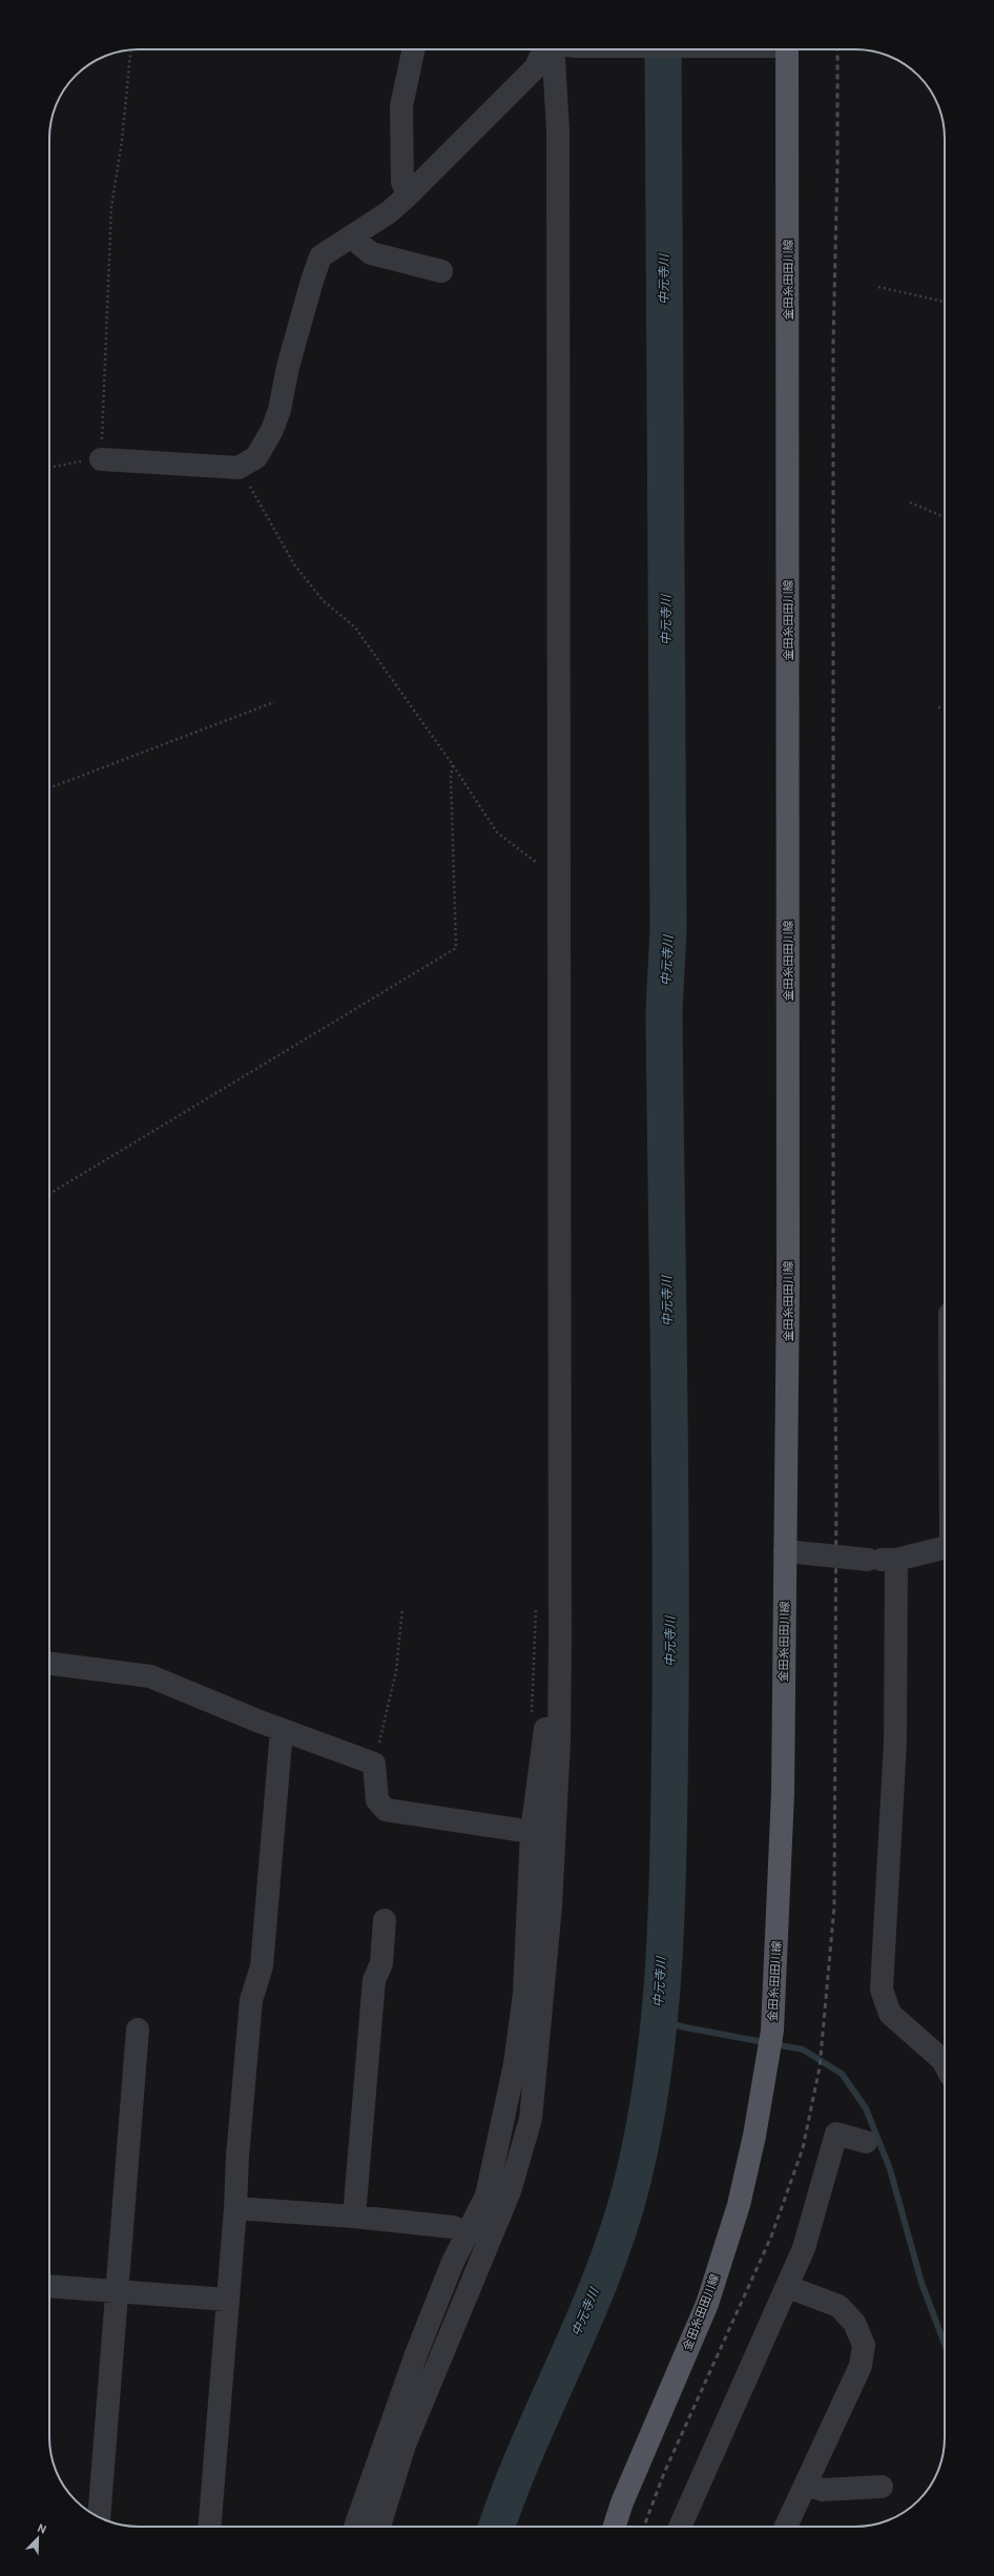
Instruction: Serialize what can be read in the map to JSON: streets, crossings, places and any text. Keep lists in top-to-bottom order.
{
  "streets": {
    "main road": ["金田糸田田川線"]
  },
  "water": ["中元寺川"],
  "north": "top right"
}
